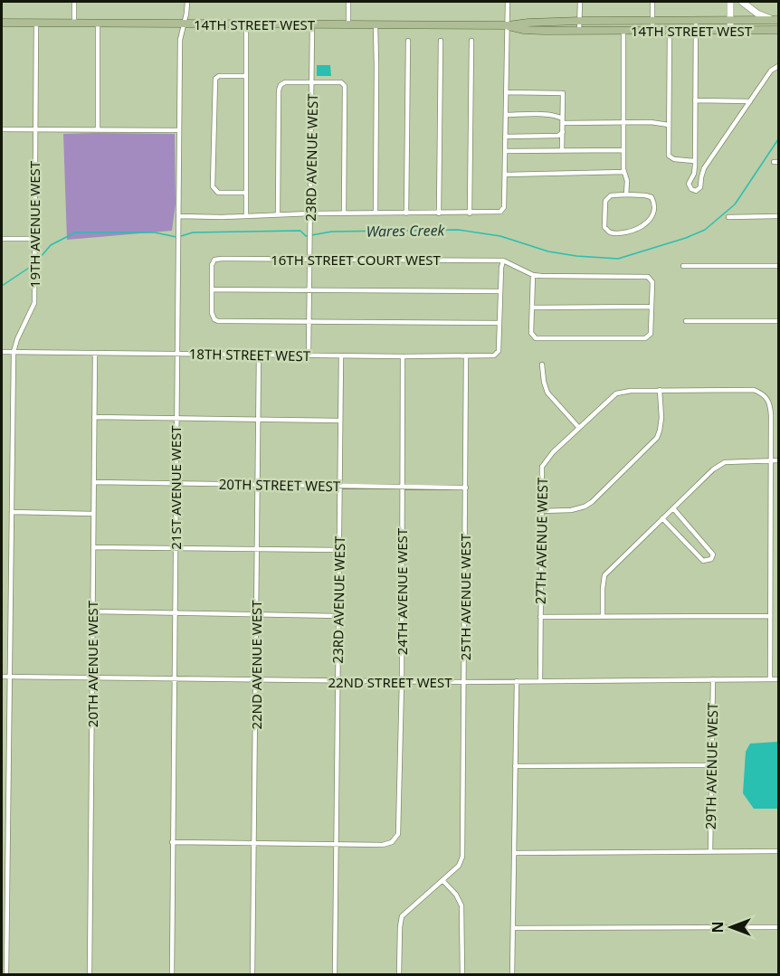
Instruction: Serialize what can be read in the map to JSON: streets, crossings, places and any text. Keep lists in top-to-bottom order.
{
  "streets": {
    "main road": ["14TH STREET WEST"],
    "street": [
      "23RD AVENUE WEST",
      "19TH AVENUE WEST",
      "16TH STREET COURT WEST",
      "18TH STREET WEST",
      "20TH STREET WEST",
      "21ST AVENUE WEST",
      "27TH AVENUE WEST",
      "24TH AVENUE WEST",
      "25TH AVENUE WEST",
      "20TH AVENUE WEST",
      "22ND AVENUE WEST",
      "22ND STREET WEST",
      "29TH AVENUE WEST"
    ]
  },
  "crossings": [
    ["14TH STREET WEST", "23RD AVENUE WEST"],
    ["14TH STREET WEST", "19TH AVENUE WEST"],
    ["14TH STREET WEST", "21ST AVENUE WEST"],
    ["23RD AVENUE WEST", "16TH STREET COURT WEST"],
    ["23RD AVENUE WEST", "18TH STREET WEST"],
    ["23RD AVENUE WEST", "20TH STREET WEST"],
    ["23RD AVENUE WEST", "24TH AVENUE WEST"],
    ["23RD AVENUE WEST", "22ND STREET WEST"],
    ["19TH AVENUE WEST", "18TH STREET WEST"],
    ["19TH AVENUE WEST", "22ND STREET WEST"],
    ["18TH STREET WEST", "21ST AVENUE WEST"],
    ["18TH STREET WEST", "24TH AVENUE WEST"],
    ["18TH STREET WEST", "25TH AVENUE WEST"],
    ["18TH STREET WEST", "20TH AVENUE WEST"],
    ["18TH STREET WEST", "22ND AVENUE WEST"],
    ["20TH STREET WEST", "21ST AVENUE WEST"],
    ["20TH STREET WEST", "24TH AVENUE WEST"],
    ["20TH STREET WEST", "25TH AVENUE WEST"],
    ["20TH STREET WEST", "20TH AVENUE WEST"],
    ["20TH STREET WEST", "22ND AVENUE WEST"],
    ["21ST AVENUE WEST", "22ND STREET WEST"],
    ["27TH AVENUE WEST", "22ND STREET WEST"],
    ["24TH AVENUE WEST", "22ND STREET WEST"],
    ["25TH AVENUE WEST", "22ND STREET WEST"],
    ["20TH AVENUE WEST", "22ND STREET WEST"],
    ["22ND AVENUE WEST", "22ND STREET WEST"],
    ["22ND STREET WEST", "29TH AVENUE WEST"]
  ],
  "water": ["Wares Creek"],
  "north": "left"
}
